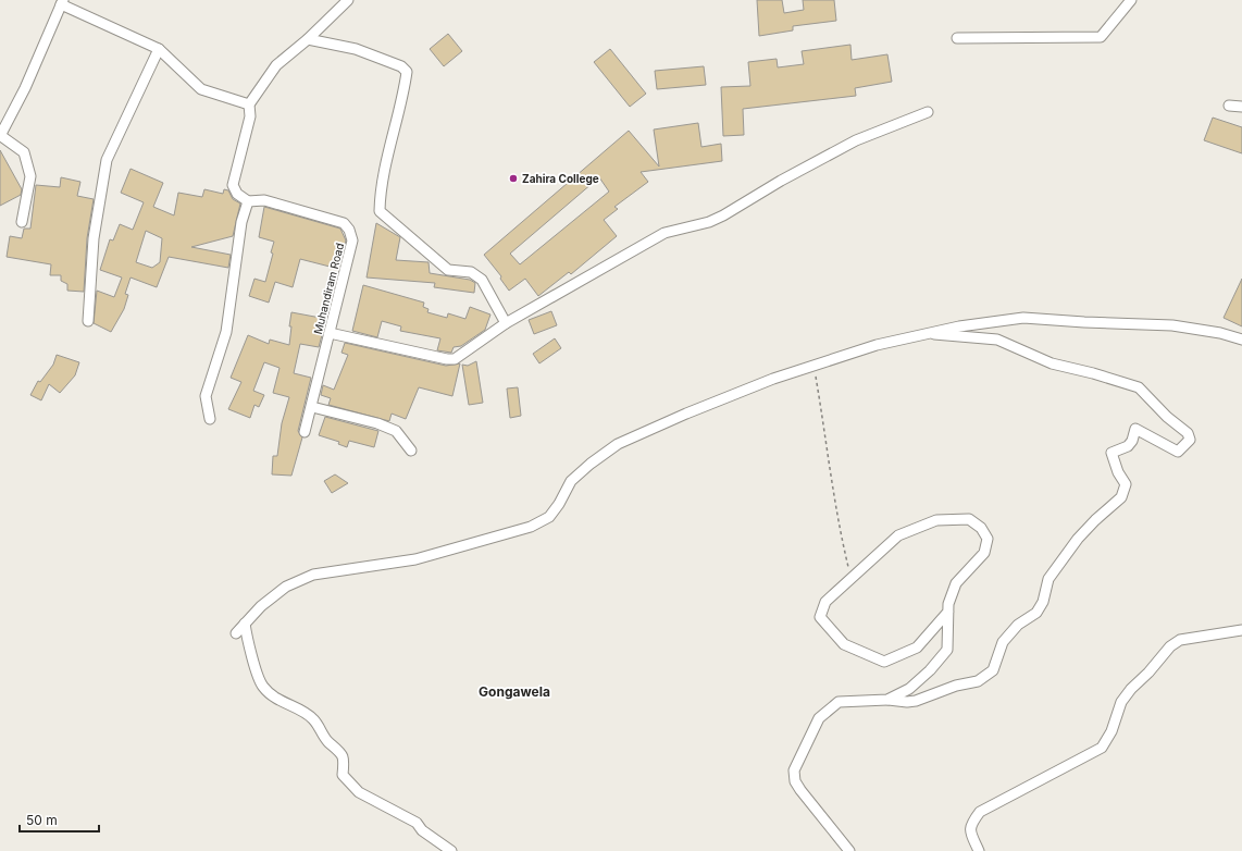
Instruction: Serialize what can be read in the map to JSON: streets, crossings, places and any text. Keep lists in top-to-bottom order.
{
  "streets": {
    "street": ["Muhandiram Road"]
  },
  "districts": ["Gongawela"],
  "places": ["Zahira College"],
  "scale_bar": "50 m"
}
